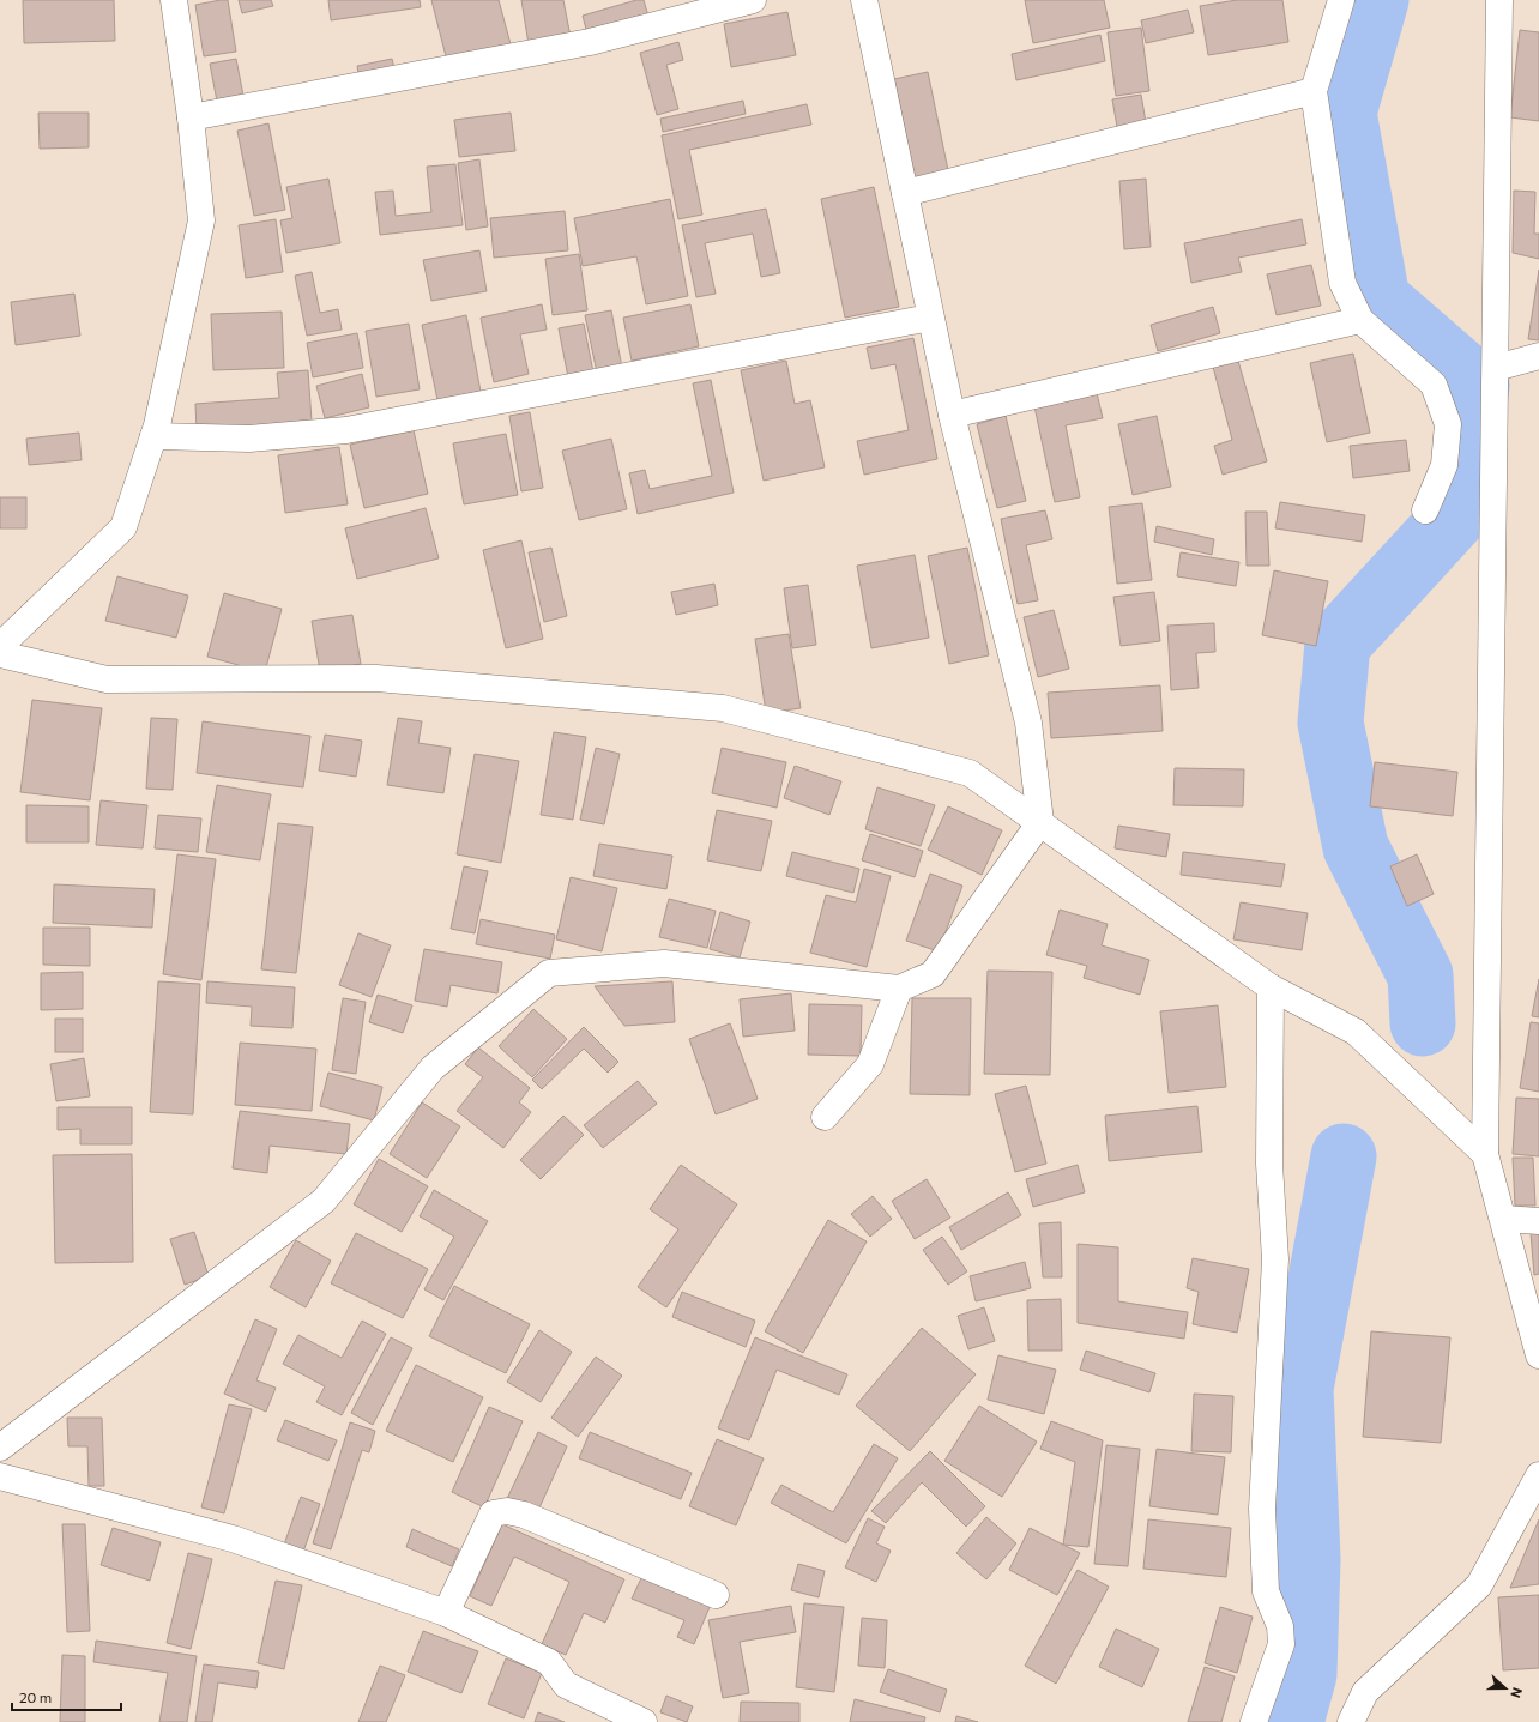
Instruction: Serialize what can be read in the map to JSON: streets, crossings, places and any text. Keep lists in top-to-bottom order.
{
  "scale_bar": "20 m",
  "north": "right"
}
